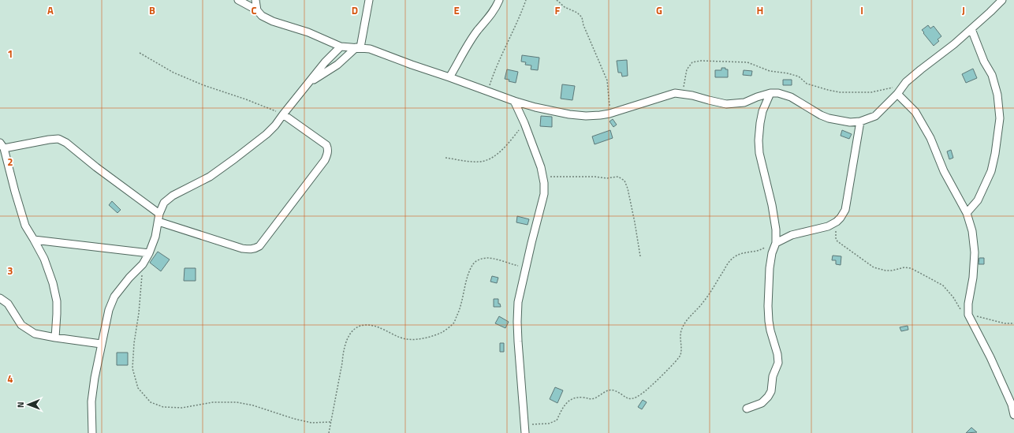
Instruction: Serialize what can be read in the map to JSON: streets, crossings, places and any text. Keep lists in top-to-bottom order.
{
  "north": "left",
  "grid": {
    "columns": [
      "A",
      "B",
      "C",
      "D",
      "E",
      "F",
      "G",
      "H",
      "I",
      "J"
    ],
    "rows": [
      "1",
      "2",
      "3",
      "4"
    ]
  }
}
